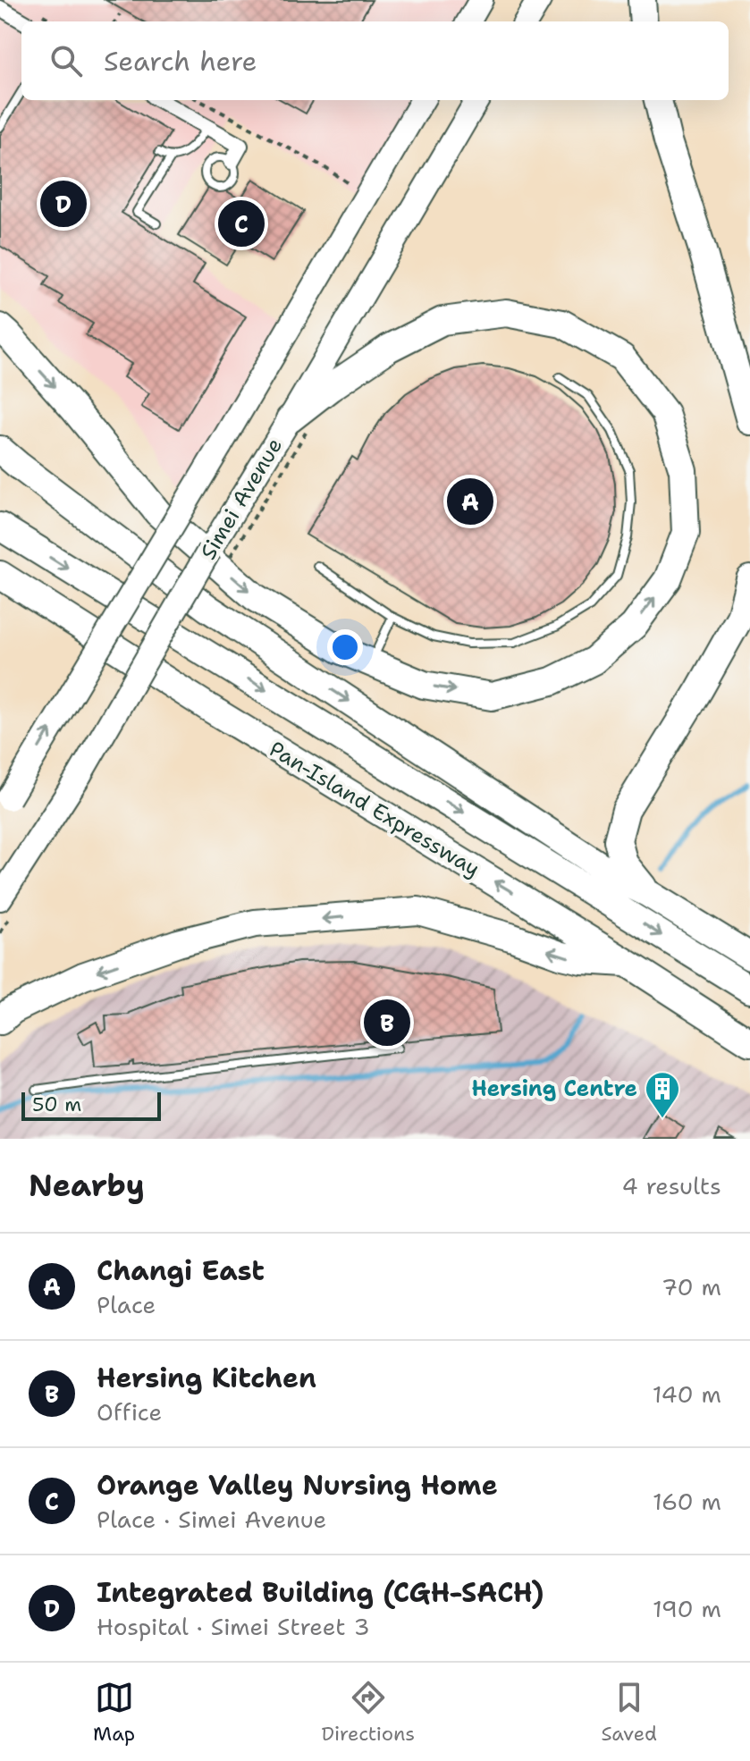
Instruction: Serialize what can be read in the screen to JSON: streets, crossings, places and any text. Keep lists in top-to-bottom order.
{
  "streets": {
    "highway": ["Pan-Island Expressway"],
    "main road": ["Simei Avenue"]
  },
  "places": {
    "building": ["Hersing Centre"]
  },
  "scale_bar": "50 m",
  "page": {
    "search": "Search here",
    "pins": [
      "D",
      "C",
      "A",
      "B"
    ],
    "scale": "50 m",
    "heading": ["Nearby", "4 results"],
    "list": [
      {
        "mark": "A",
        "name": "Changi East",
        "note": "Place",
        "value": "70 m"
      },
      {
        "mark": "B",
        "name": "Hersing Kitchen",
        "note": "Office",
        "value": "140 m"
      },
      {
        "mark": "C",
        "name": "Orange Valley Nursing Home",
        "note": "Place · Simei Avenue",
        "value": "160 m"
      },
      {
        "mark": "D",
        "name": "Integrated Building (CGH-SACH)",
        "note": "Hospital · Simei Street 3",
        "value": "190 m"
      }
    ],
    "nav": ["Map", "Directions", "Saved"]
  }
}
